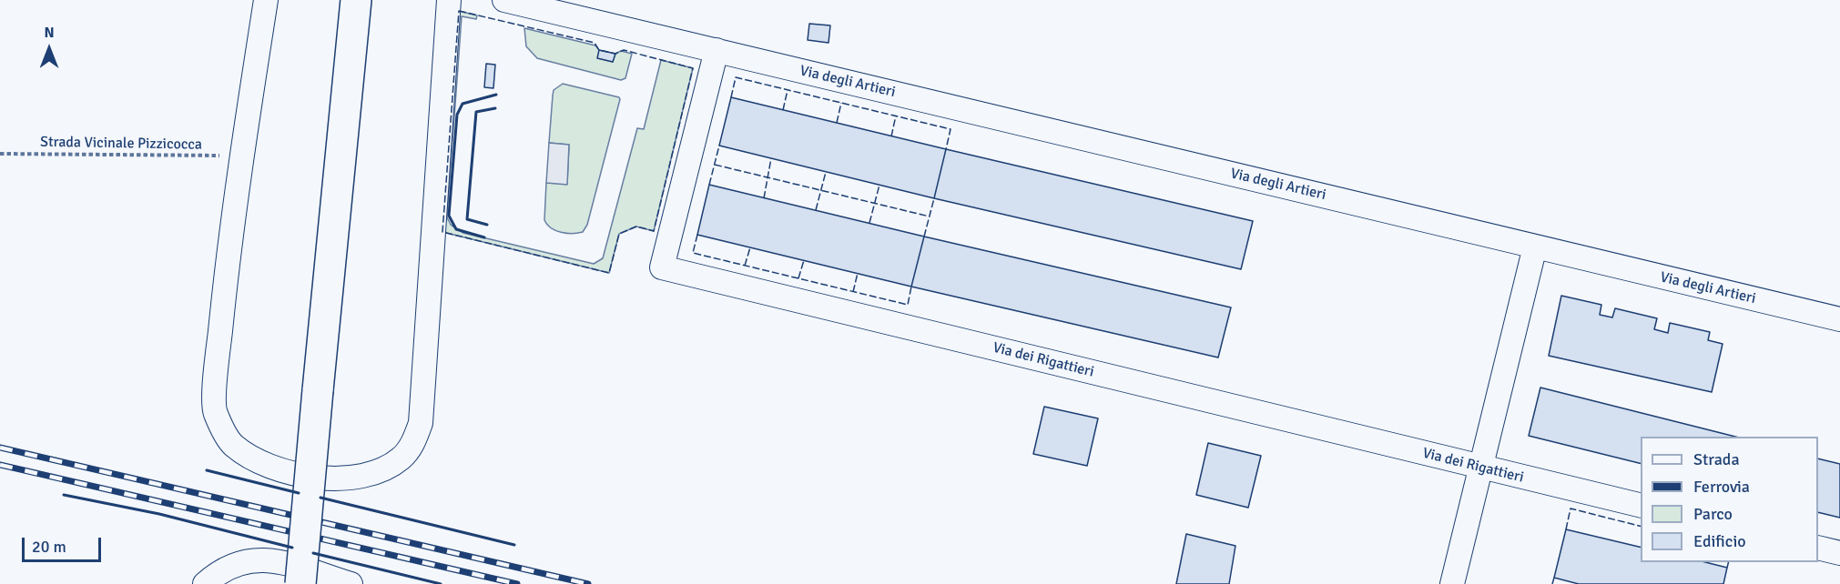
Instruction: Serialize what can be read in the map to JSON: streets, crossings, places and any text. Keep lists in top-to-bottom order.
{
  "streets": {
    "street": ["Via degli Artieri", "Via dei Rigattieri"],
    "path": ["Strada Vicinale Pizzicocca"]
  },
  "crossings": [
    ["Via degli Artieri", "Via dei Rigattieri"]
  ],
  "legend": [
    "Strada",
    "Ferrovia",
    "Parco",
    "Edificio"
  ],
  "scale_bar": "20 m",
  "north": "top"
}
